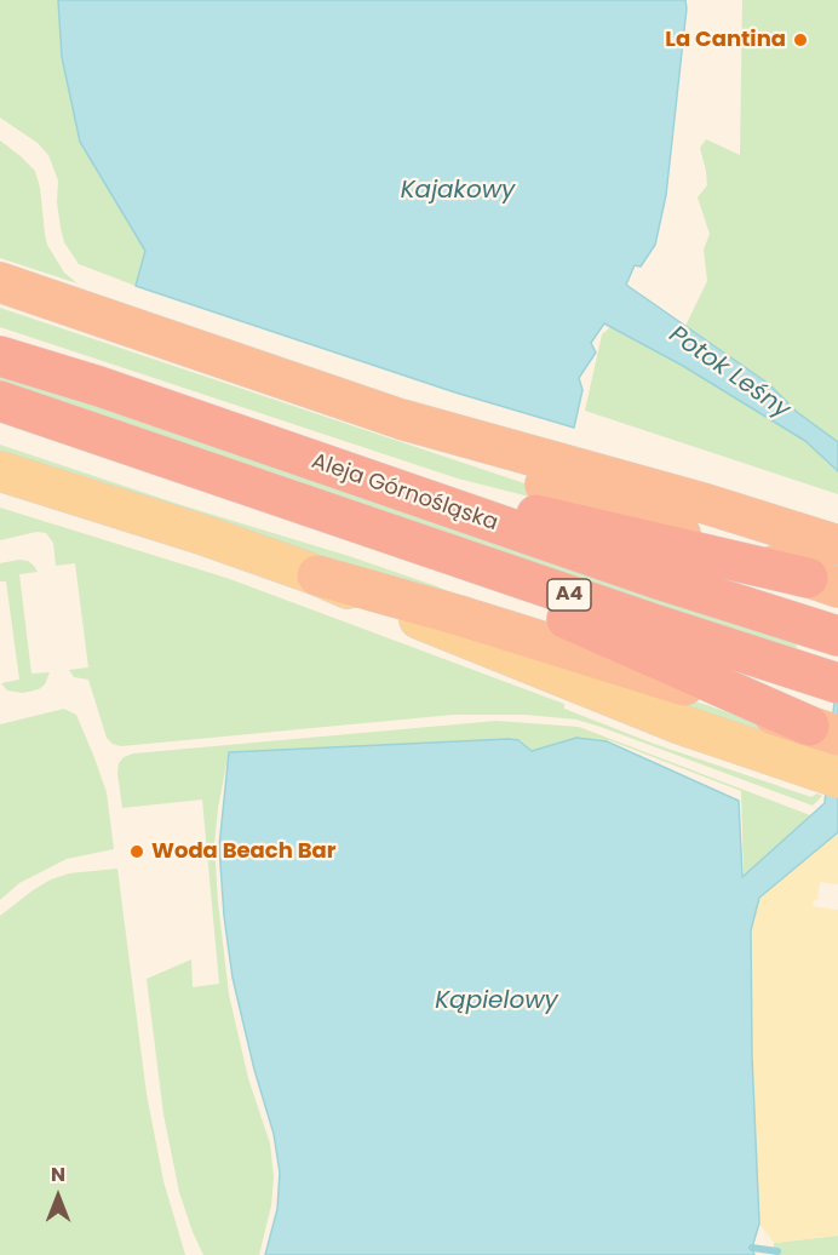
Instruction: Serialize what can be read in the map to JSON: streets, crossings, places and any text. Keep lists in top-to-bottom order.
{
  "streets": {
    "highway": ["Aleja Górnośląska", "A4"]
  },
  "water": ["Kajakowy", "Potok Leśny", "Kąpielowy"],
  "places": ["La Cantina", "Woda Beach Bar"],
  "north": "top"
}
